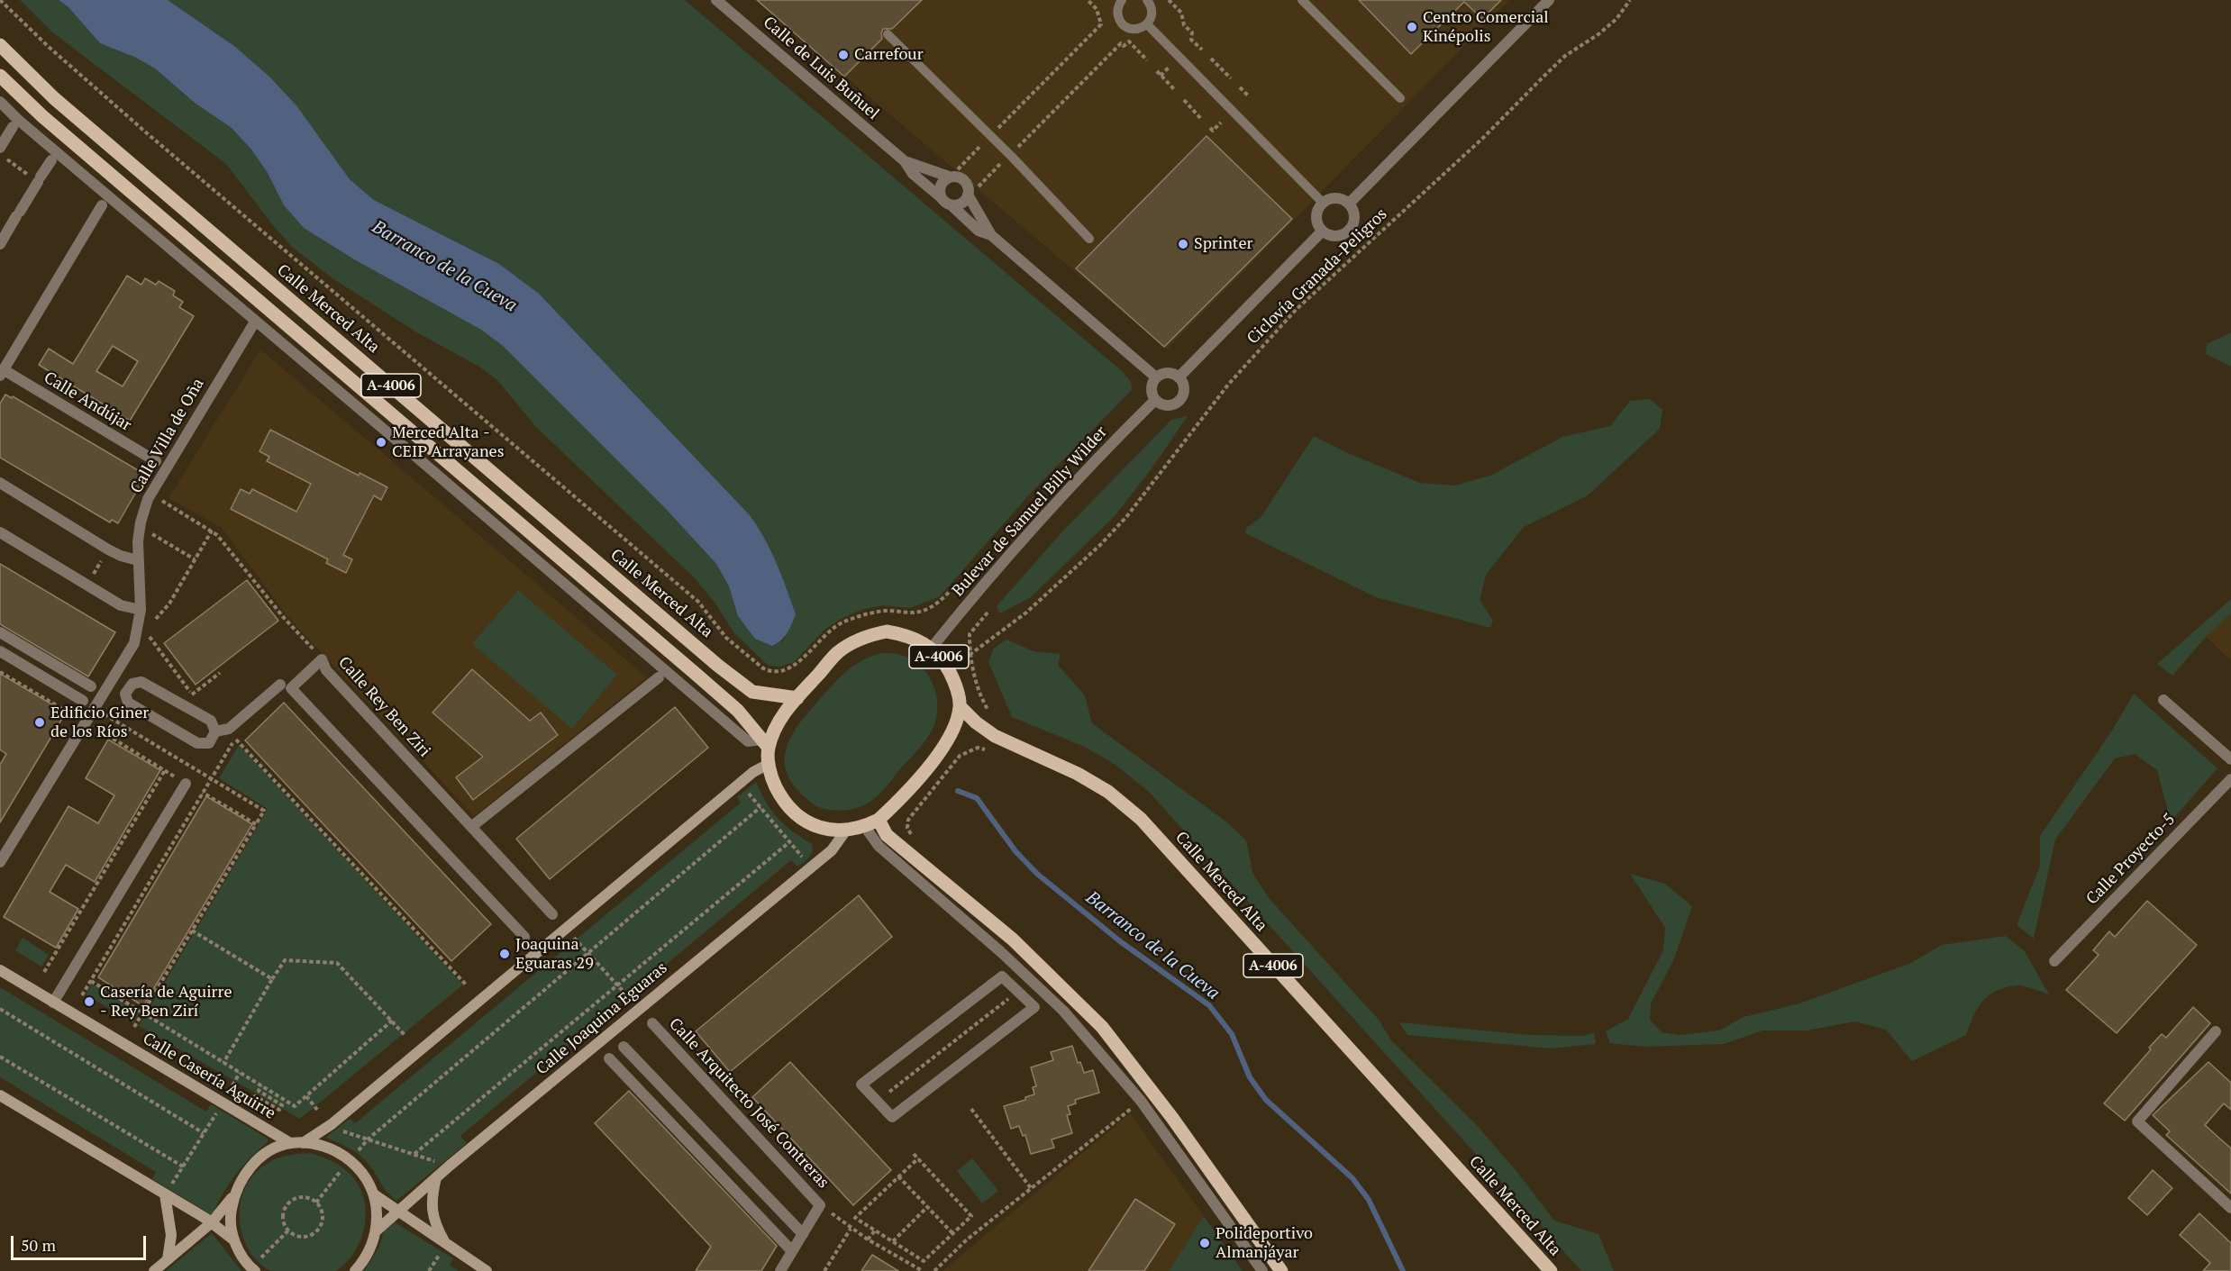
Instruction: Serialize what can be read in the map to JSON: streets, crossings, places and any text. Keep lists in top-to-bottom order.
{
  "streets": {
    "main road": [
      "Calle Merced Alta",
      "A-4006",
      "Calle Joaquina Eguaras",
      "Calle Casería Aguirre"
    ],
    "street": [
      "Calle de Luis Buñuel",
      "Calle Andújar",
      "Calle Villa de Oña",
      "Bulevar de Samuel Billy Wilder",
      "Calle Rey Ben Ziri",
      "Calle Proyecto-5",
      "Calle Arquitecto José Contreras"
    ],
    "path": ["Ciclovía Granada-Peligros"]
  },
  "crossings": [
    ["Calle Merced Alta", "A-4006"],
    ["Calle Merced Alta", "Bulevar de Samuel Billy Wilder"],
    ["Calle Merced Alta", "Calle Joaquina Eguaras"],
    ["A-4006", "Bulevar de Samuel Billy Wilder"],
    ["A-4006", "Calle Joaquina Eguaras"],
    ["Bulevar de Samuel Billy Wilder", "Calle Joaquina Eguaras"]
  ],
  "water": ["Barranco de la Cueva"],
  "places": [
    "Centro Comercial Kinépolis",
    "Carrefour",
    "Sprinter",
    "Merced Alta - CEIP Arrayanes",
    "Edificio Giner de los Ríos",
    "Joaquina Eguaras 29",
    "Casería de Aguirre - Rey Ben Zirí",
    "Polideportivo Almanjáyar"
  ],
  "scale_bar": "50 m"
}
